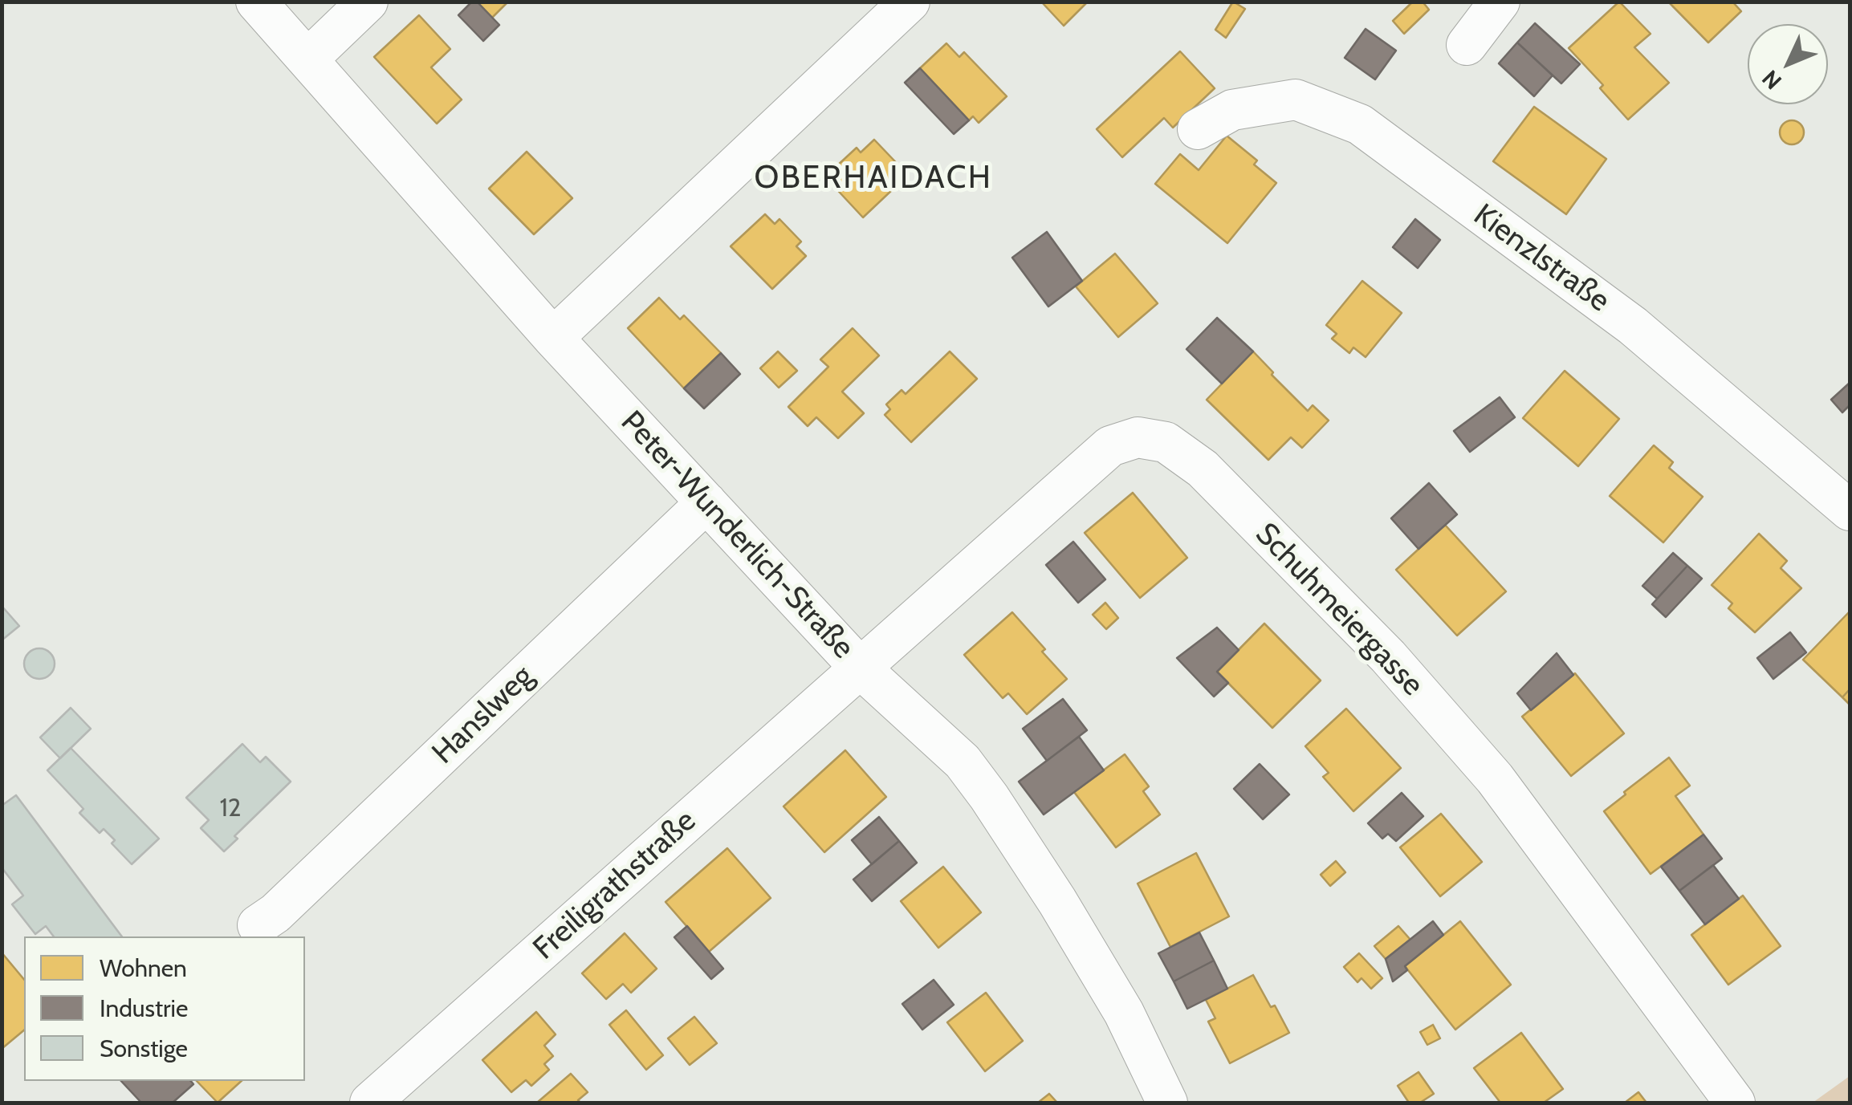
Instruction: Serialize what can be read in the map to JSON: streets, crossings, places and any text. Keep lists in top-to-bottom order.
{
  "streets": {
    "street": [
      "Kienzlstraße",
      "Peter-Wunderlich-Straße",
      "Schuhmeiergasse",
      "Hanslweg",
      "Freiligrathstraße"
    ]
  },
  "crossings": [
    ["Peter-Wunderlich-Straße", "Schuhmeiergasse"],
    ["Peter-Wunderlich-Straße", "Hanslweg"],
    ["Peter-Wunderlich-Straße", "Freiligrathstraße"],
    ["Schuhmeiergasse", "Freiligrathstraße"]
  ],
  "districts": ["OBERHAIDACH"],
  "house_numbers": ["12"],
  "legend": ["Wohnen", "Industrie", "Sonstige"],
  "north": "bottom left"
}
